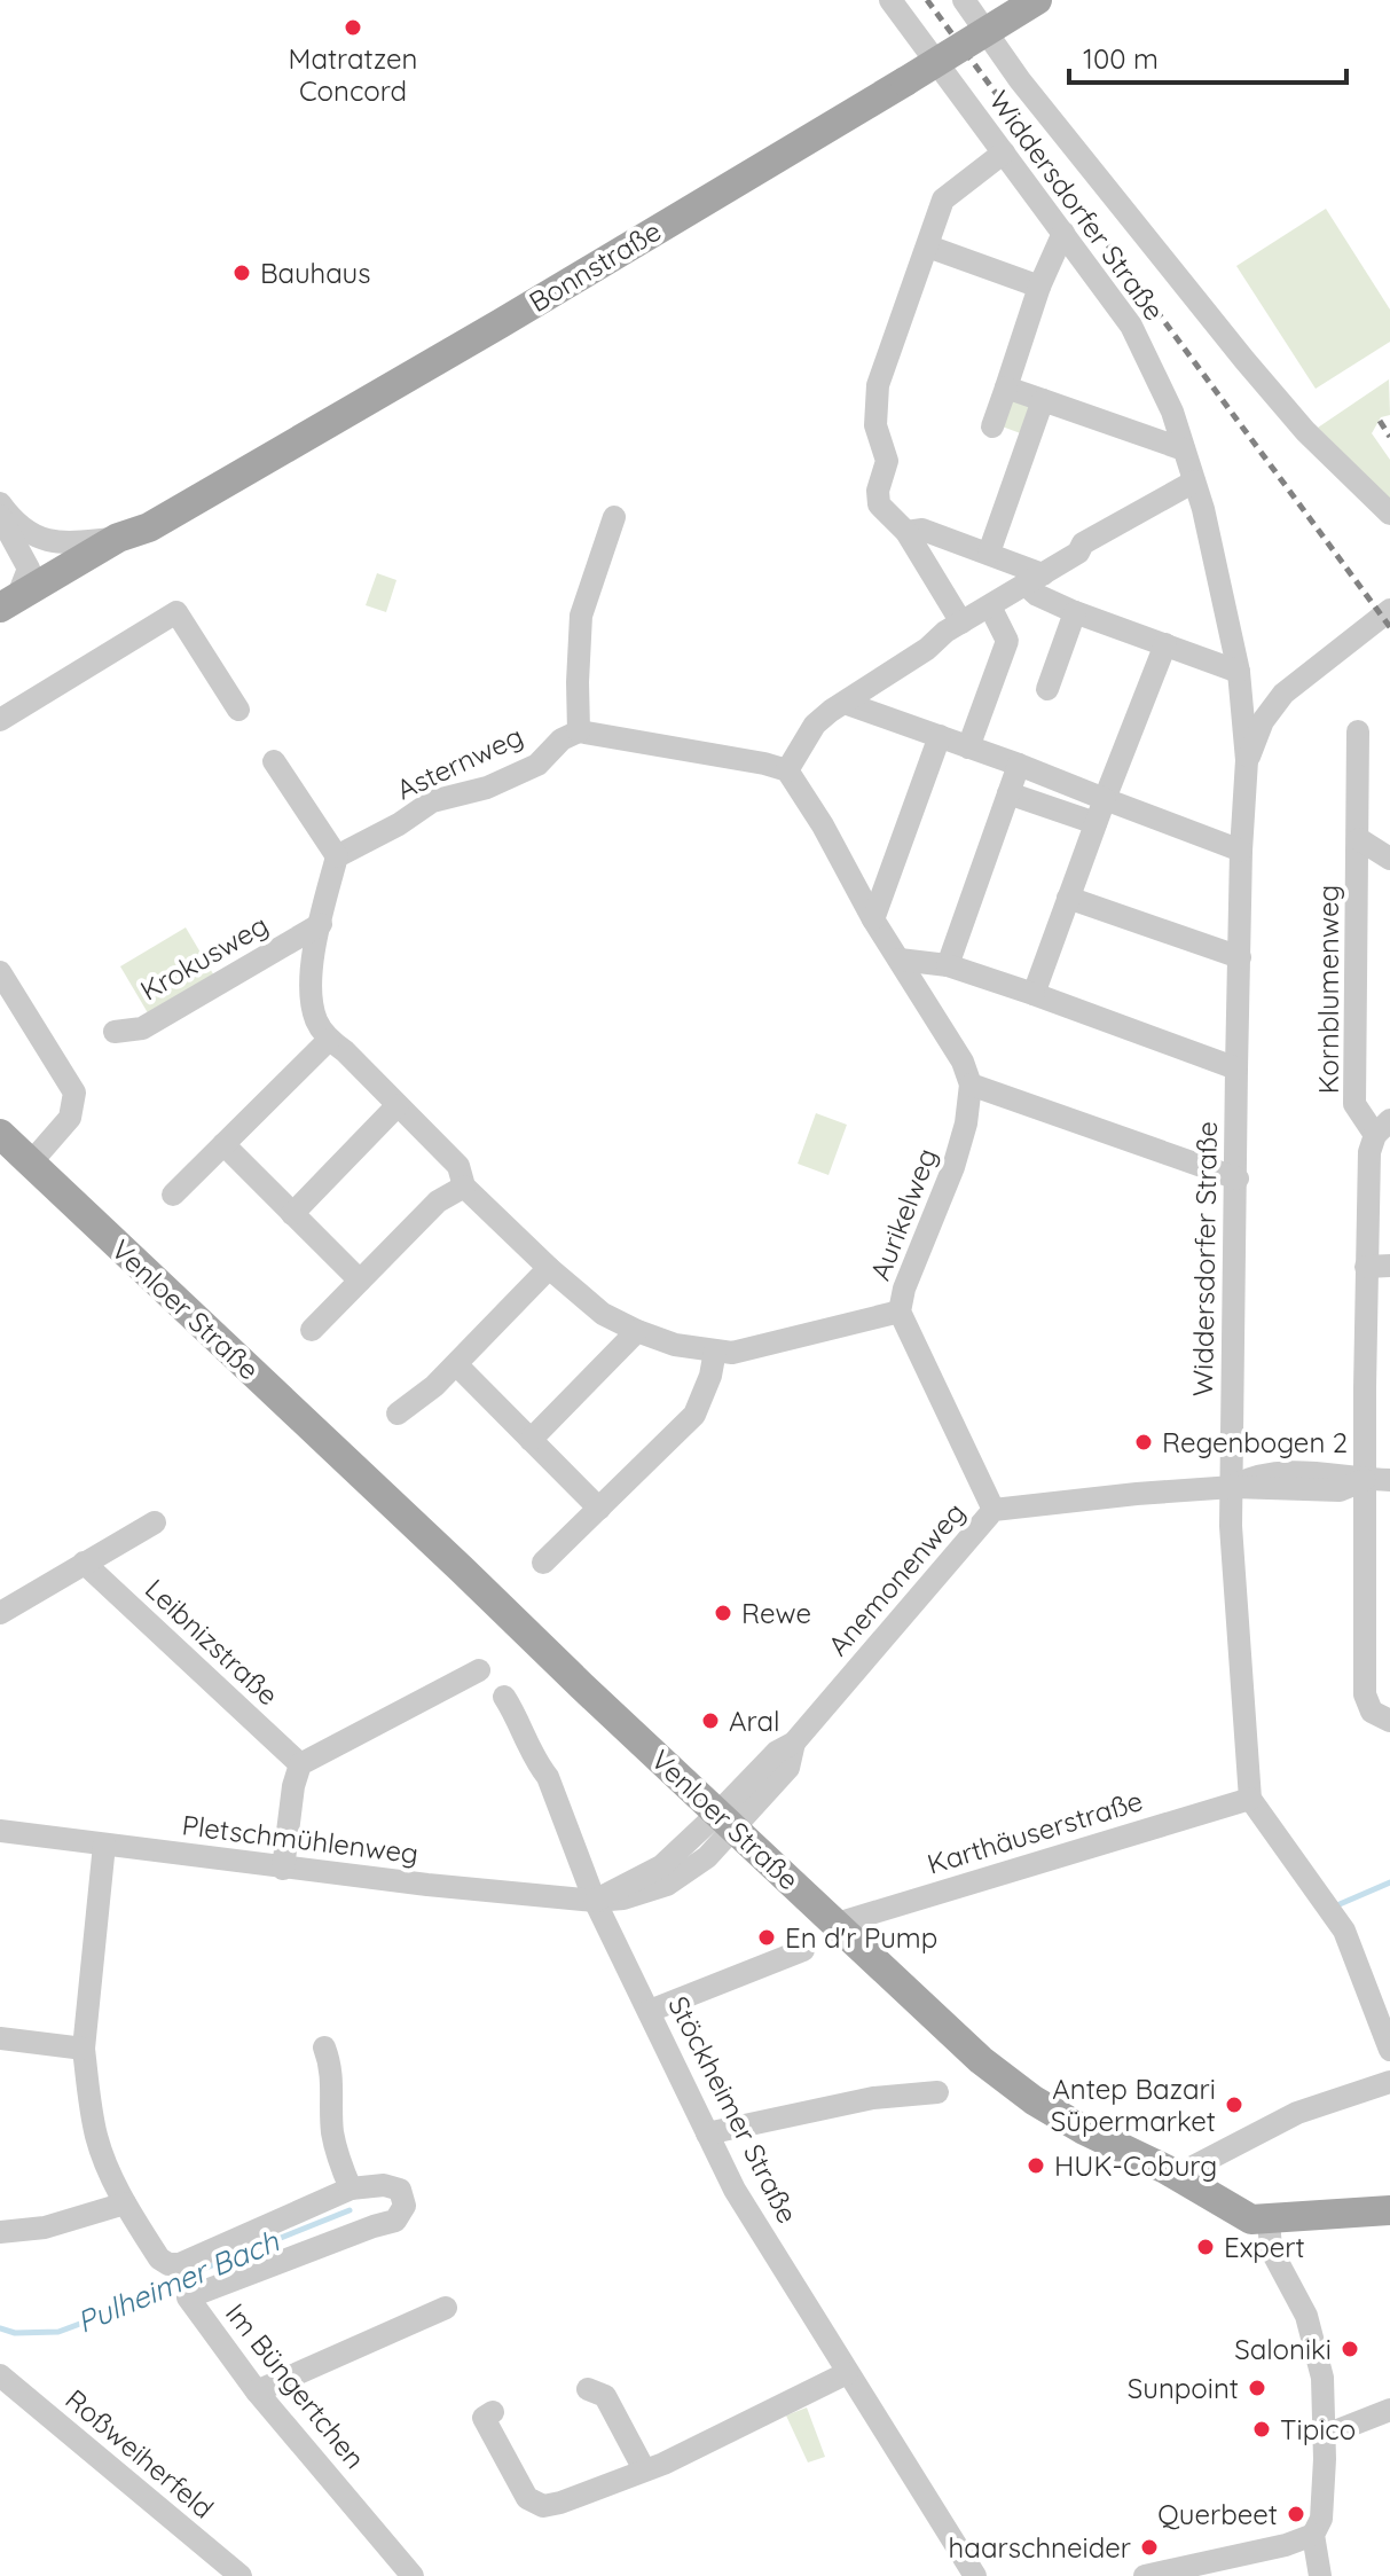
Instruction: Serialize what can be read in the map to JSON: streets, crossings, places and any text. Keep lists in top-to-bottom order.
{
  "streets": {
    "main road": ["Bonnstraße", "Venloer Straße"],
    "street": [
      "Widdersdorfer Straße",
      "Asternweg",
      "Krokusweg",
      "Kornblumenweg",
      "Aurikelweg",
      "Anemonenweg",
      "Leibnizstraße",
      "Karthäuserstraße",
      "Pletschmühlenweg",
      "Stöckheimer Straße",
      "Im Büngertchen",
      "Roßweiherfeld"
    ]
  },
  "crossings": [
    ["Widdersdorfer Straße", "Anemonenweg"],
    ["Widdersdorfer Straße", "Karthäuserstraße"],
    ["Kornblumenweg", "Anemonenweg"],
    ["Aurikelweg", "Anemonenweg"],
    ["Venloer Straße", "Anemonenweg"],
    ["Venloer Straße", "Karthäuserstraße"],
    ["Pletschmühlenweg", "Stöckheimer Straße"],
    ["Pletschmühlenweg", "Im Büngertchen"]
  ],
  "water": ["Pulheimer Bach"],
  "places": [
    "Matratzen Concord",
    "Bauhaus",
    "Regenbogen 2",
    "Rewe",
    "Aral",
    "En d'r Pump",
    "Antep Bazari Süpermarket",
    "HUK-Coburg",
    "Expert",
    "Saloniki",
    "Sunpoint",
    "Tipico",
    "Querbeet",
    "haarschneider"
  ],
  "scale_bar": "100 m"
}
